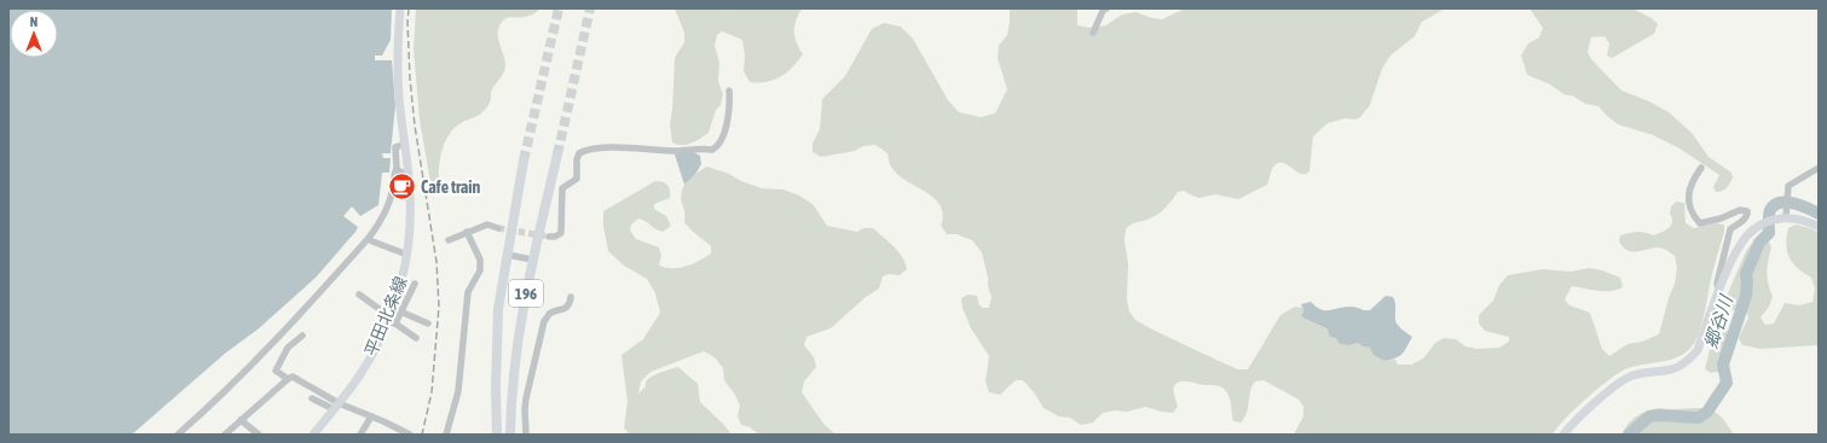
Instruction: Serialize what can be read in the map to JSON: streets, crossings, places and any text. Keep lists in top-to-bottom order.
{
  "streets": {
    "highway": ["196"],
    "main road": ["平田北条線"]
  },
  "water": ["郷谷川"],
  "places": {
    "cafe": ["Cafe train"]
  },
  "north": "top"
}
